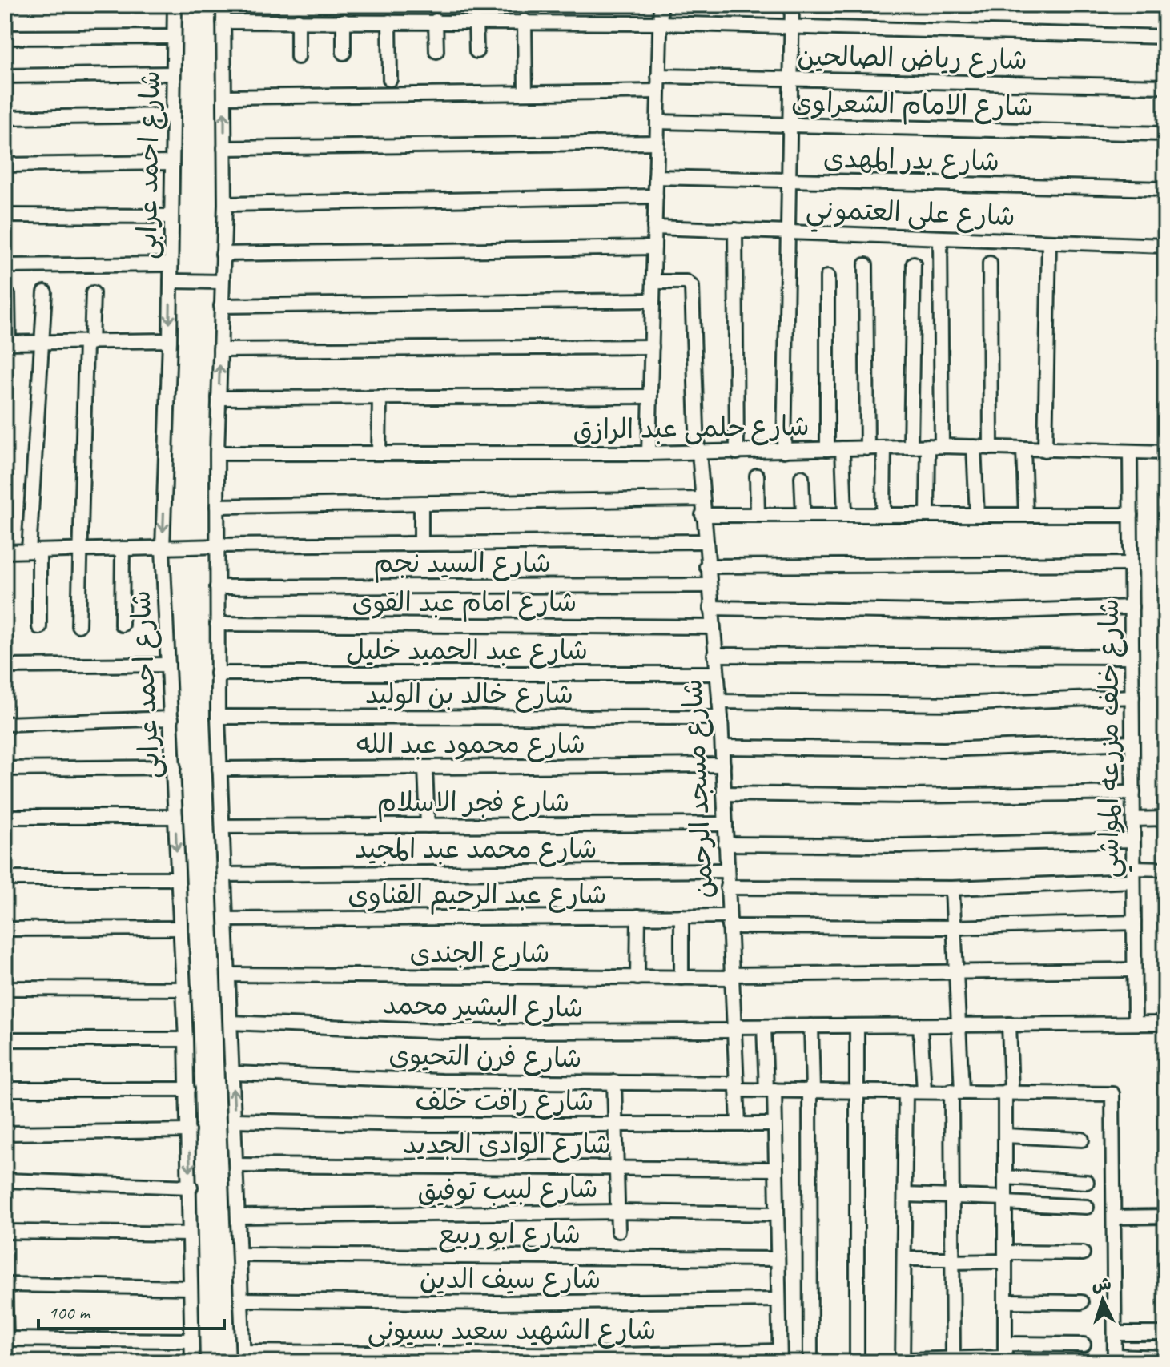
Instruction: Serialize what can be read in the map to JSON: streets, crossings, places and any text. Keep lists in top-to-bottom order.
{
  "streets": {
    "street": [
      "شارع رياض الصالحين",
      "شارع الامام الشعراوى",
      "شارع بدر المهدى",
      "شارع احمد عرابى",
      "شارع على العتموني",
      "شارع حلمى عبد الرازق",
      "شارع السيد نجم",
      "شارع امام عبد القوى",
      "شارع عبد الحميد خليل",
      "شارع خالد بن الوليد",
      "شارع خلف مزرعه المواشي",
      "شارع محمود عبد الله",
      "شارع مسجد الرحمن",
      "شارع فجر الاسلام",
      "شارع محمد عبد المجيد",
      "شارع عبد الرحيم القناوى",
      "شارع الجندى",
      "شارع البشير محمد",
      "شارع فرن التحيوى",
      "شارع رافت خلف",
      "شارع الوادى الجديد",
      "شارع لبيب توفيق",
      "شارع ابو ربيع",
      "شارع سيف الدين",
      "شارع الشهيد سعيد بسيونى"
    ]
  },
  "crossings": [
    ["شارع حلمى عبد الرازق", "شارع خلف مزرعه المواشي"],
    ["شارع حلمى عبد الرازق", "شارع مسجد الرحمن"],
    ["شارع السيد نجم", "شارع مسجد الرحمن"],
    ["شارع امام عبد القوى", "شارع مسجد الرحمن"],
    ["شارع عبد الحميد خليل", "شارع مسجد الرحمن"],
    ["شارع خالد بن الوليد", "شارع مسجد الرحمن"],
    ["شارع خلف مزرعه المواشي", "شارع عبد الرحيم القناوى"],
    ["شارع خلف مزرعه المواشي", "شارع الجندى"],
    ["شارع خلف مزرعه المواشي", "شارع البشير محمد"],
    ["شارع محمود عبد الله", "شارع مسجد الرحمن"],
    ["شارع مسجد الرحمن", "شارع فجر الاسلام"],
    ["شارع مسجد الرحمن", "شارع محمد عبد المجيد"],
    ["شارع مسجد الرحمن", "شارع عبد الرحيم القناوى"],
    ["شارع مسجد الرحمن", "شارع الجندى"],
    ["شارع مسجد الرحمن", "شارع البشير محمد"],
    ["شارع مسجد الرحمن", "شارع فرن التحيوى"],
    ["شارع مسجد الرحمن", "شارع رافت خلف"]
  ],
  "scale_bar": "100 m",
  "north": "top"
}
